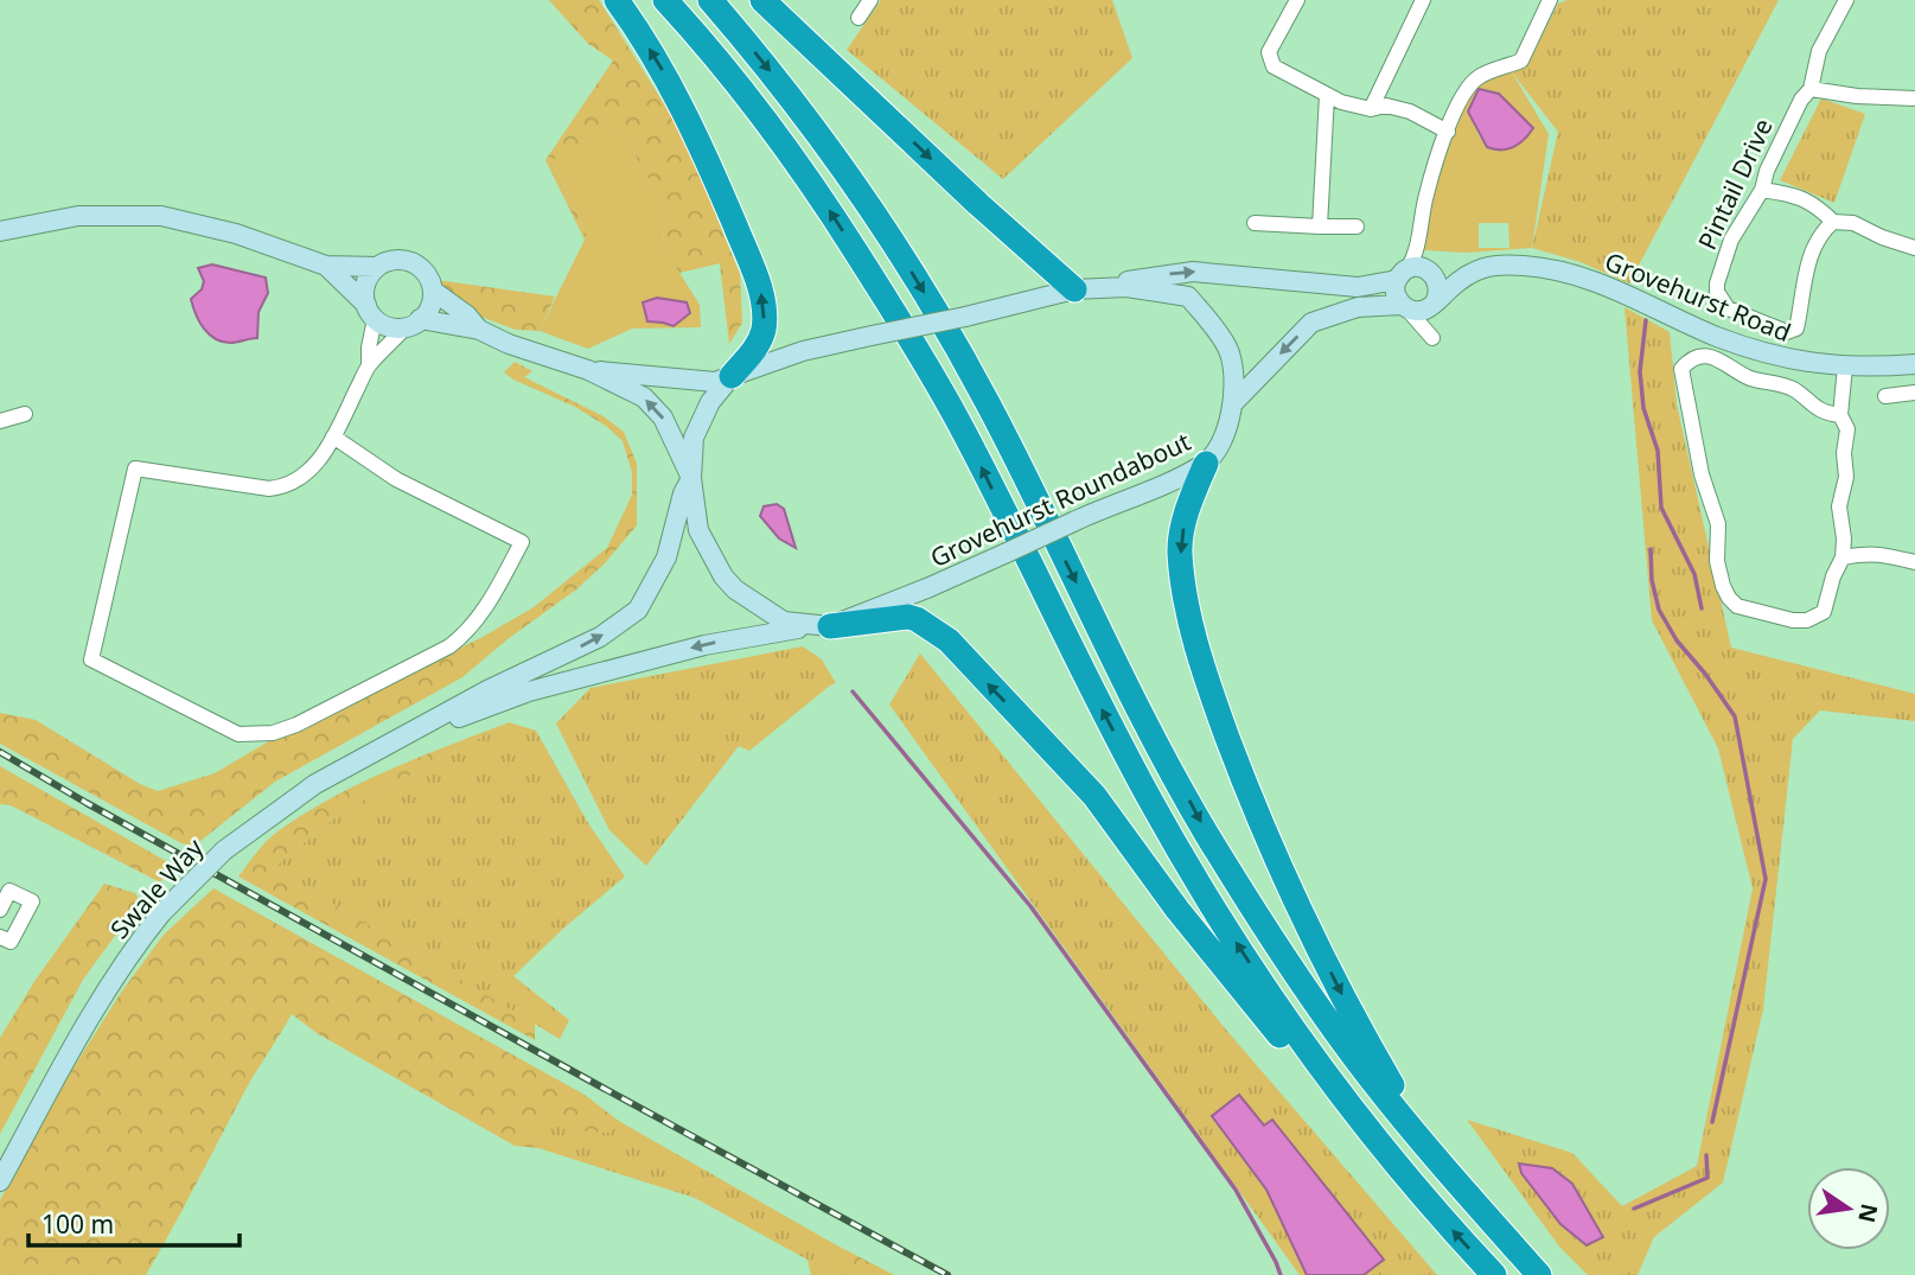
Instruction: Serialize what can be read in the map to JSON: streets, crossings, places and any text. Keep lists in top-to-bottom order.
{
  "streets": {
    "main road": ["Grovehurst Road", "Grovehurst Roundabout", "Swale Way"],
    "street": ["Pintail Drive"]
  },
  "crossings": [
    ["Grovehurst Roundabout", "Swale Way"]
  ],
  "scale_bar": "100 m",
  "north": "right"
}
